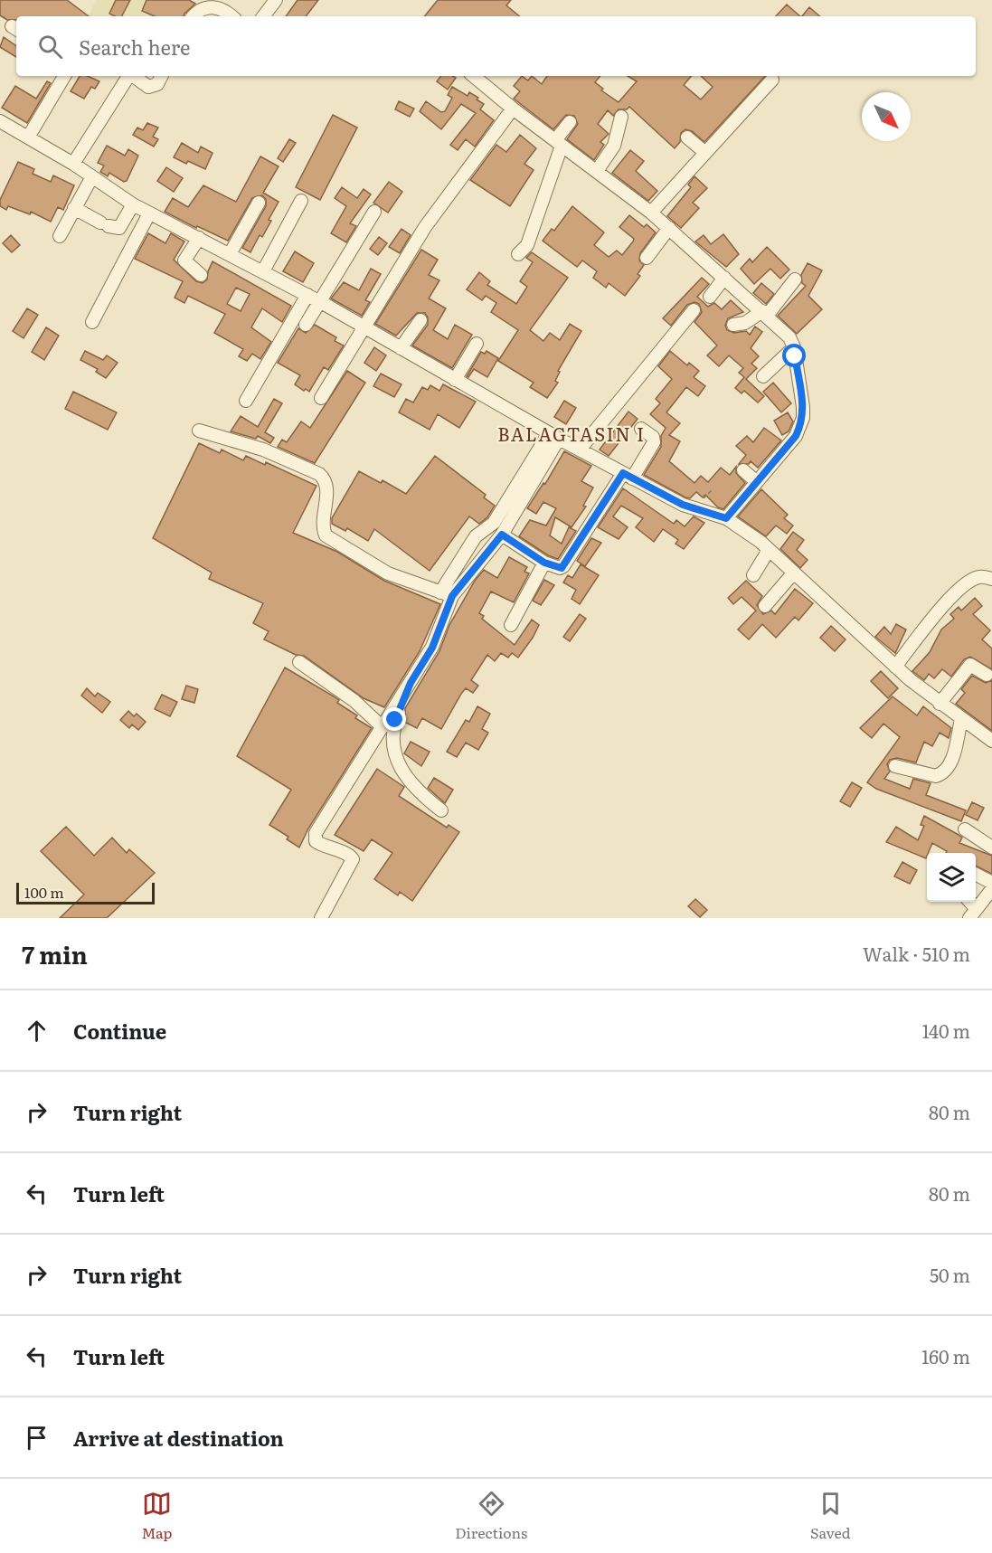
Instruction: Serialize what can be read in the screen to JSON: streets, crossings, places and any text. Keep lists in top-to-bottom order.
{
  "districts": ["BALAGTASIN I"],
  "scale_bar": "100 m",
  "north": "bottom right",
  "page": {
    "search": "Search here",
    "scale": "100 m",
    "heading": ["7 min", "Walk · 510 m"],
    "list": [
      ["Continue", "140 m"],
      ["Turn right", "80 m"],
      ["Turn left", "80 m"],
      ["Turn right", "50 m"],
      ["Turn left", "160 m"],
      "Arrive at destination"
    ],
    "nav": ["Map", "Directions", "Saved"]
  }
}
